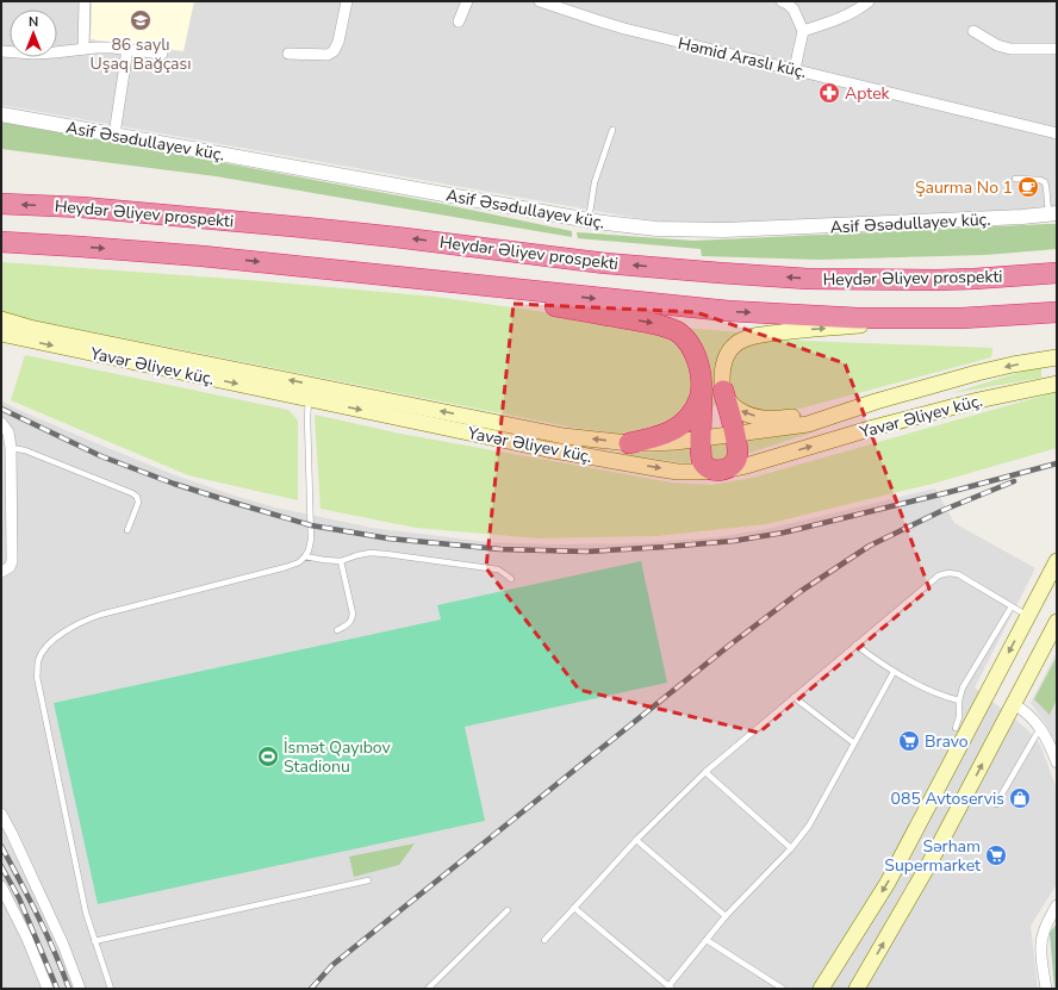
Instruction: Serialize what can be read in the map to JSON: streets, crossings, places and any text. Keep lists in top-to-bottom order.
{
  "streets": {
    "highway": ["Heydər Əliyev prospekti"],
    "main road": ["Yavər Əliyev küç."],
    "street": ["Həmid Araslı küç.", "Asif Əsədullayev küç."]
  },
  "places": {
    "school or university": ["86 saylı Uşaq Bağçası"],
    "pharmacy": ["Aptek"],
    "cafe": ["Şaurma No 1"],
    "supermarket": ["Bravo", "Sərham Supermarket"],
    "sports": ["İsmət Qayıbov Stadionu"],
    "shop": ["085 Avtoservis"]
  },
  "north": "top"
}
